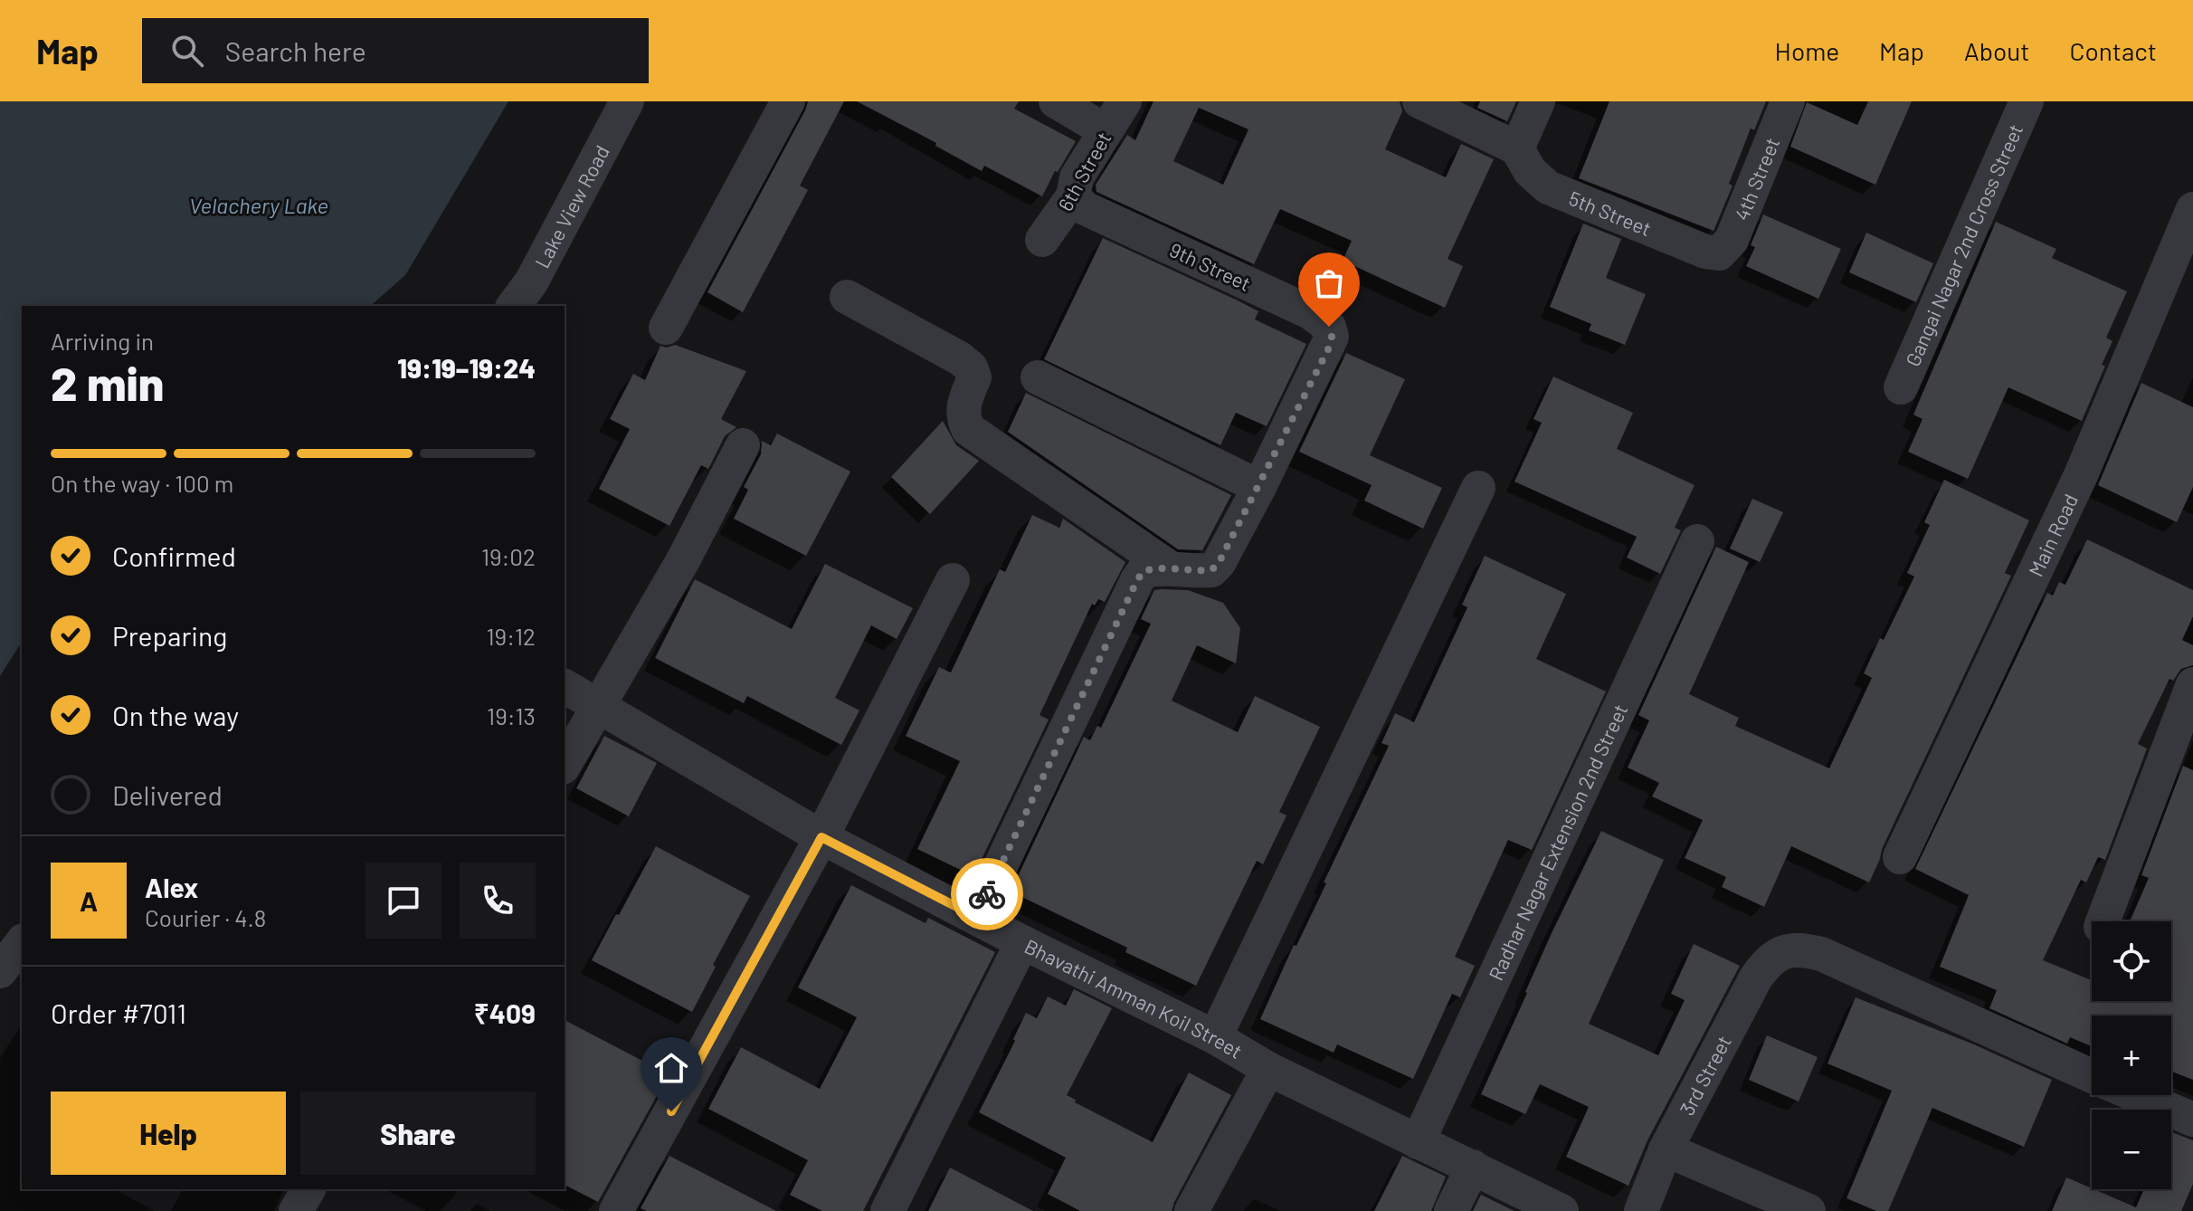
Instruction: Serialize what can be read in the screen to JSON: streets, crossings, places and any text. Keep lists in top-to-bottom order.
{
  "streets": {
    "street": [
      "6th Street",
      "4th Street",
      "Lake View Road",
      "5th Street",
      "Gangai Nagar 2nd Cross Street",
      "9th Street",
      "Main Road",
      "Radhar Nagar Extension 2nd Street",
      "Bhavathi Amman Koil Street",
      "3rd Street"
    ]
  },
  "crossings": [
    ["6th Street", "9th Street"],
    ["4th Street", "5th Street"],
    ["Radhar Nagar Extension 2nd Street", "Bhavathi Amman Koil Street"]
  ],
  "water": ["Velachery Lake"],
  "page": {
    "header": "Map",
    "search": "Search here",
    "nav": [
      "Home",
      "Map",
      "About",
      "Contact"
    ],
    "heading": ["2 min", "Arriving in", "19:19–19:24"],
    "panel": [
      "Alex",
      "Courier · 4.8",
      "Order #7011",
      "₹409"
    ],
    "bar": "On the way · 100 m",
    "list": [
      ["Confirmed", "19:02"],
      ["Preparing", "19:12"],
      ["On the way", "19:13"],
      "Delivered"
    ],
    "round": "A",
    "map_buttons": ["+", "−"],
    "buttons": ["Help", "Share"]
  }
}
